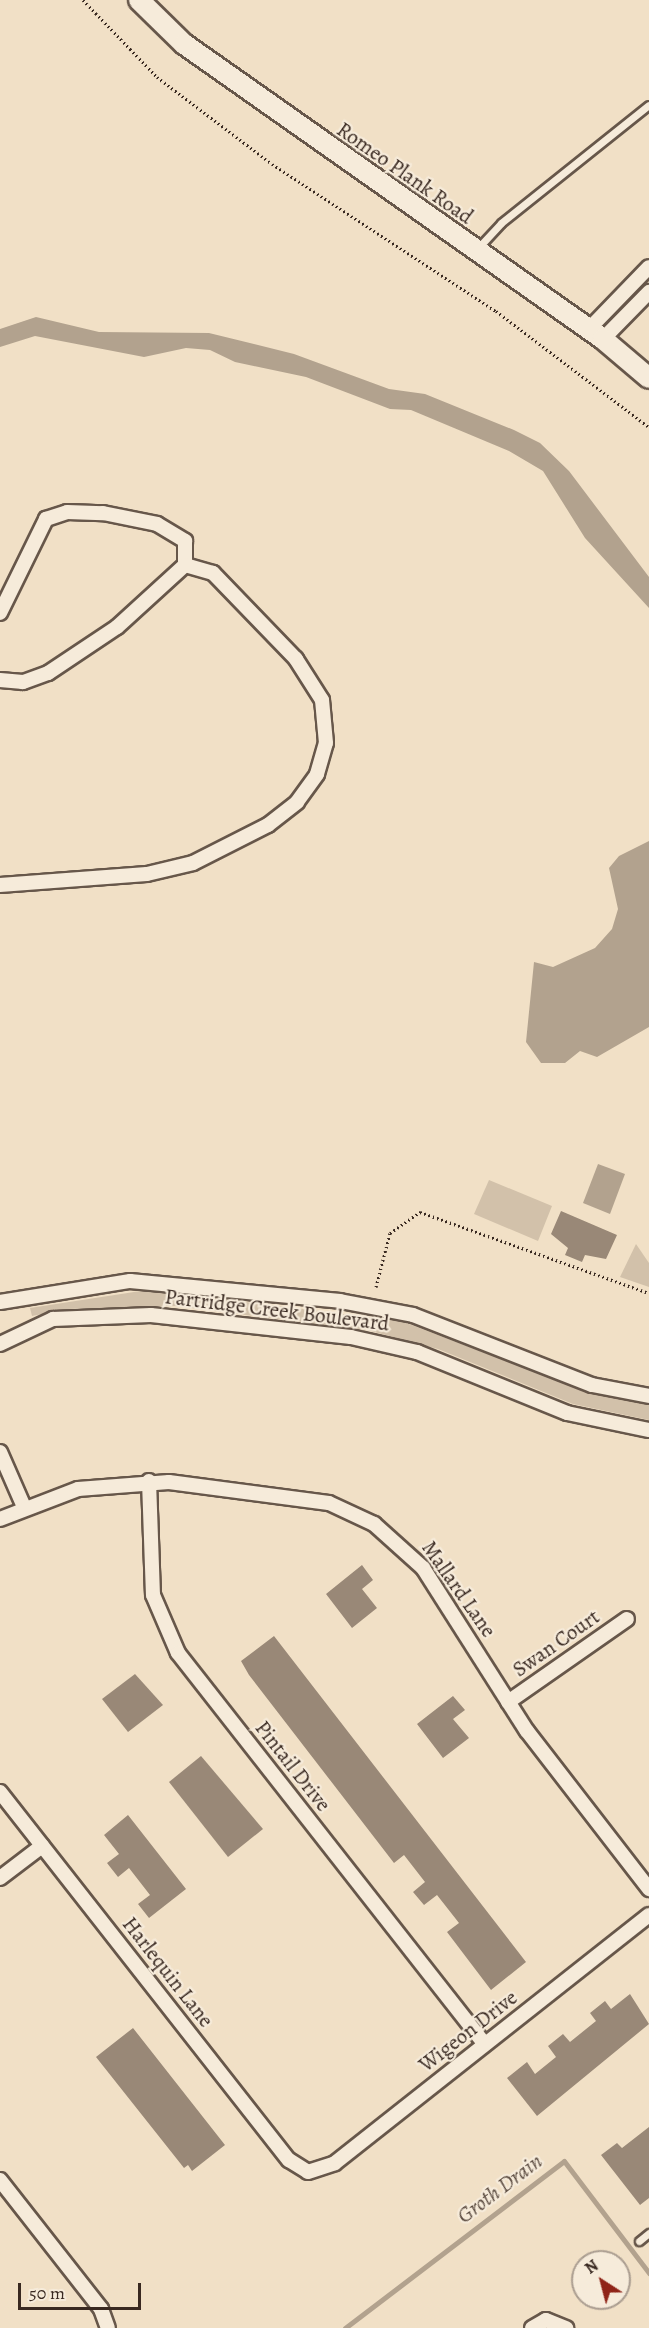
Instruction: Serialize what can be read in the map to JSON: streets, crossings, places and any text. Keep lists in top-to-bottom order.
{
  "streets": {
    "main road": ["Romeo Plank Road"],
    "street": [
      "Partridge Creek Boulevard",
      "Mallard Lane",
      "Swan Court",
      "Pintail Drive",
      "Harlequin Lane",
      "Wigeon Drive"
    ]
  },
  "crossings": [
    ["Mallard Lane", "Swan Court"],
    ["Mallard Lane", "Pintail Drive"],
    ["Pintail Drive", "Wigeon Drive"],
    ["Harlequin Lane", "Wigeon Drive"]
  ],
  "water": ["Groth Drain"],
  "scale_bar": "50 m",
  "north": "top left"
}
